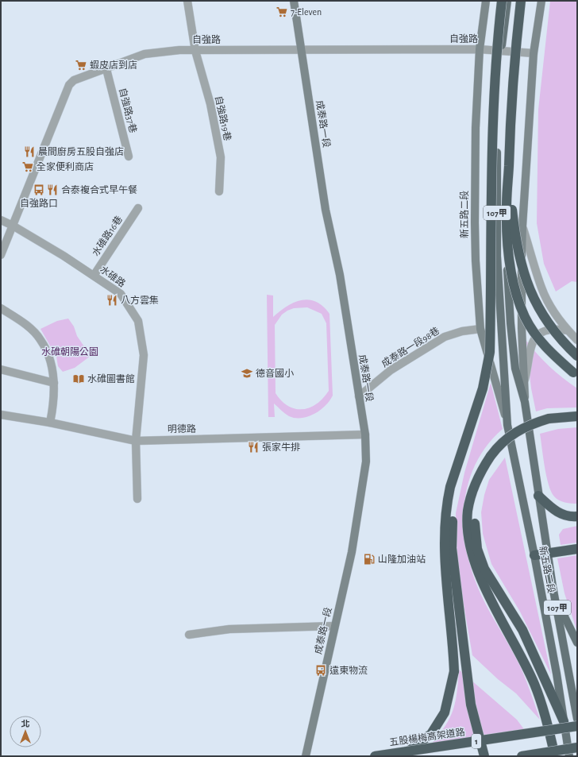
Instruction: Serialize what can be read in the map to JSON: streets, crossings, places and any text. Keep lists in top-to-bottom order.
{
  "streets": {
    "highway": ["五股楊梅高架道路", "1"],
    "main road": ["成泰路一段", "107甲", "新五路二段"],
    "street": [
      "自強路",
      "自強路37巷",
      "自強路19巷",
      "水碓路16巷",
      "水碓路",
      "成泰路一段98巷",
      "明德路"
    ]
  },
  "crossings": [
    ["自強路", "自強路37巷"],
    ["自強路", "自強路19巷"],
    ["自強路", "成泰路一段"],
    ["自強路", "新五路二段"],
    ["自強路", "水碓路"],
    ["成泰路一段", "成泰路一段98巷"],
    ["成泰路一段", "明德路"],
    ["新五路二段", "成泰路一段98巷"],
    ["水碓路16巷", "水碓路"],
    ["水碓路", "明德路"]
  ],
  "parks": ["水碓朝陽公園"],
  "places": {
    "supermarket": ["7-Eleven", "蝦皮店到店", "全家便利商店"],
    "restaurant": [
      "晨間廚房五股自強店",
      "合泰複合式早午餐",
      "八方雲集",
      "張家牛排"
    ],
    "bus stop": ["自強路口", "遠東物流"],
    "school or university": ["德音國小"],
    "library": ["水碓圖書館"],
    "fuel station": ["山隆加油站"]
  },
  "north": "top"
}
